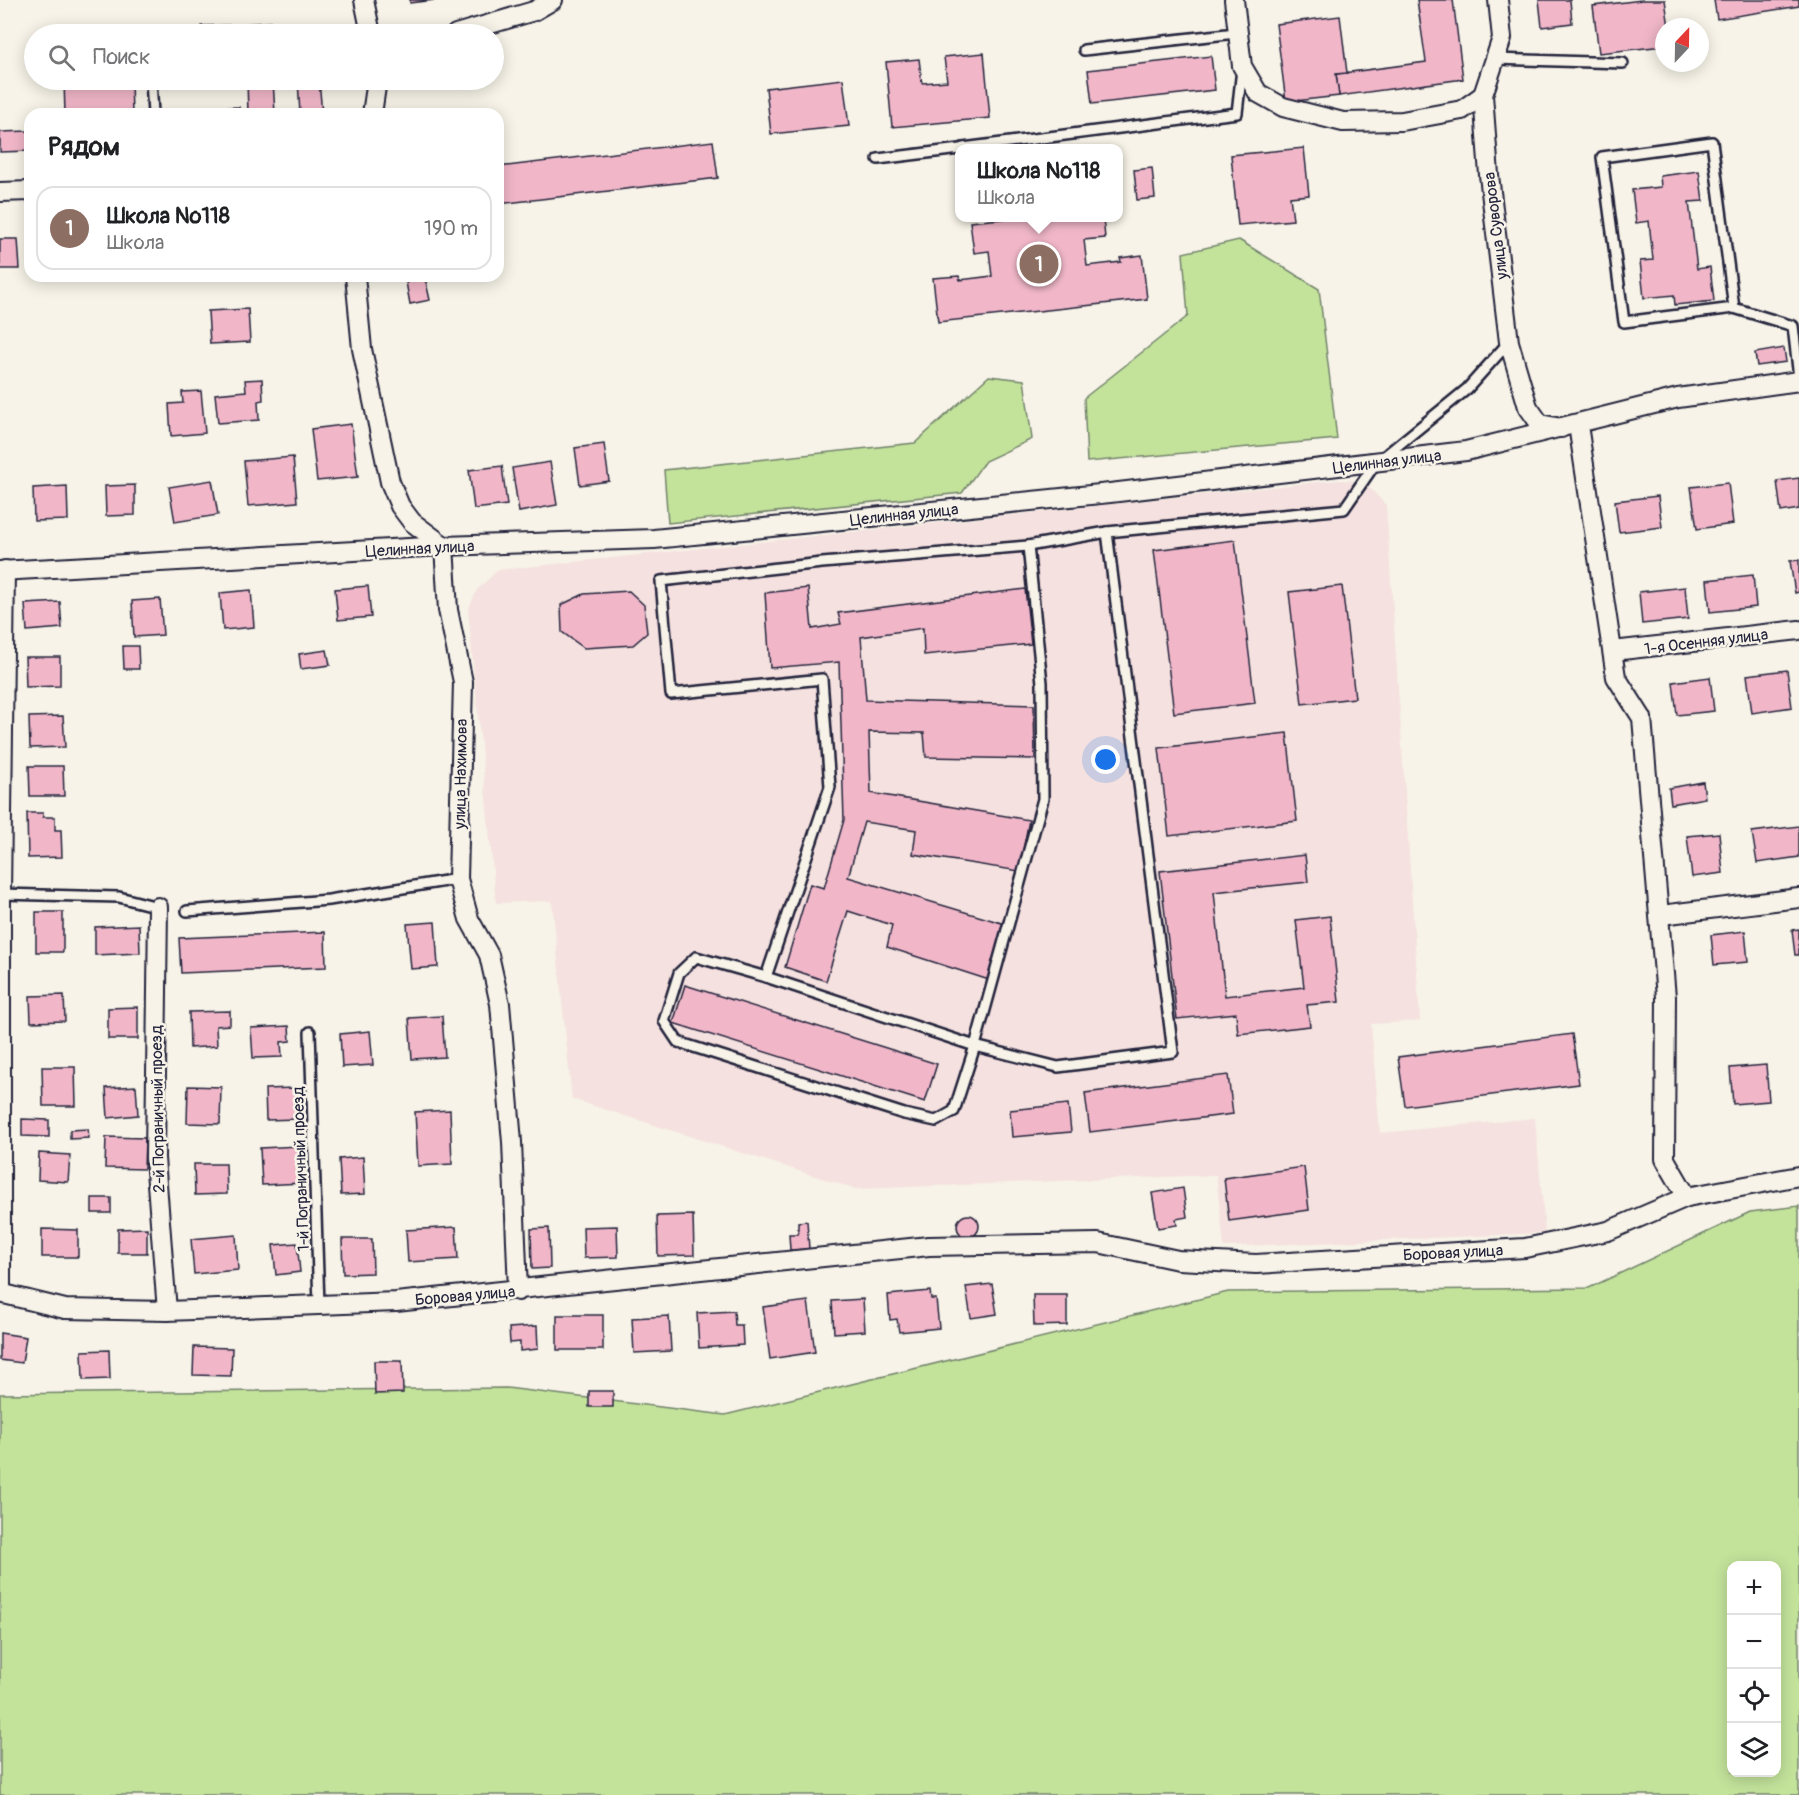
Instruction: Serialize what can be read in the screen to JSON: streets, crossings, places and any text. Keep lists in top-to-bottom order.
{
  "streets": {
    "street": [
      "улица Суворова",
      "Целинная улица",
      "1-я Осенняя улица",
      "улица Нахимова",
      "2-й Пограничный проезд",
      "Боровая улица"
    ],
    "lane": ["1-й Пограничный проезд"]
  },
  "crossings": [
    ["улица Суворова", "Целинная улица"],
    ["Целинная улица", "улица Нахимова"],
    ["улица Нахимова", "Боровая улица"],
    ["2-й Пограничный проезд", "Боровая улица"],
    ["1-й Пограничный проезд", "Боровая улица"]
  ],
  "north": "top",
  "page": {
    "search": "Поиск",
    "heading": "Рядом",
    "popup": ["Школа №118", "Школа"],
    "list": [
      {
        "mark": "1",
        "name": "Школа №118",
        "note": "Школа",
        "value": "190 m"
      }
    ],
    "pins": "1",
    "map_buttons": ["+", "−"]
  }
}
